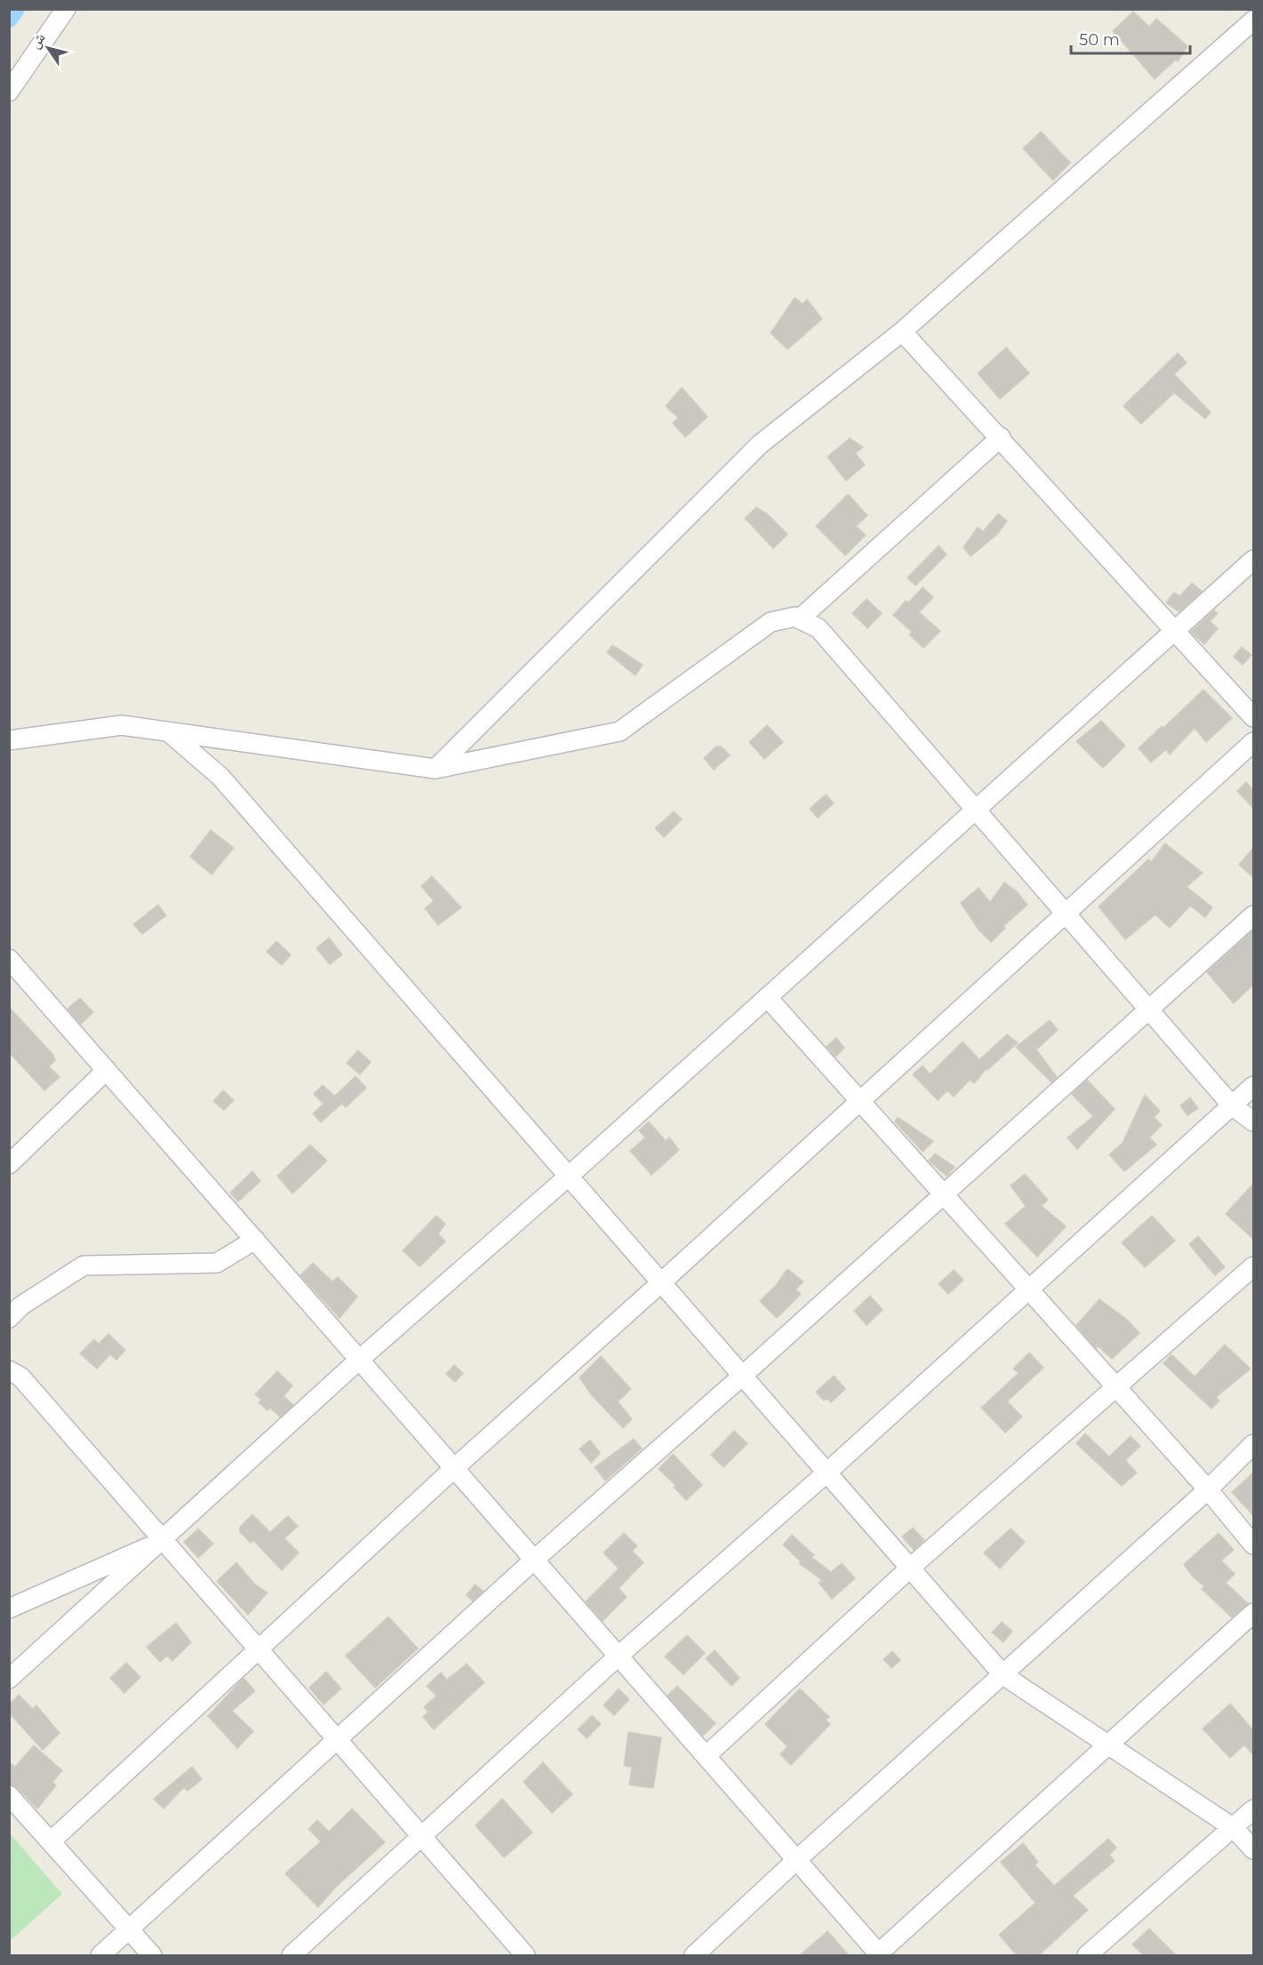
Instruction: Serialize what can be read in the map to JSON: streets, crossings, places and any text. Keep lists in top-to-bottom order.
{
  "scale_bar": "50 m",
  "north": "top left"
}
